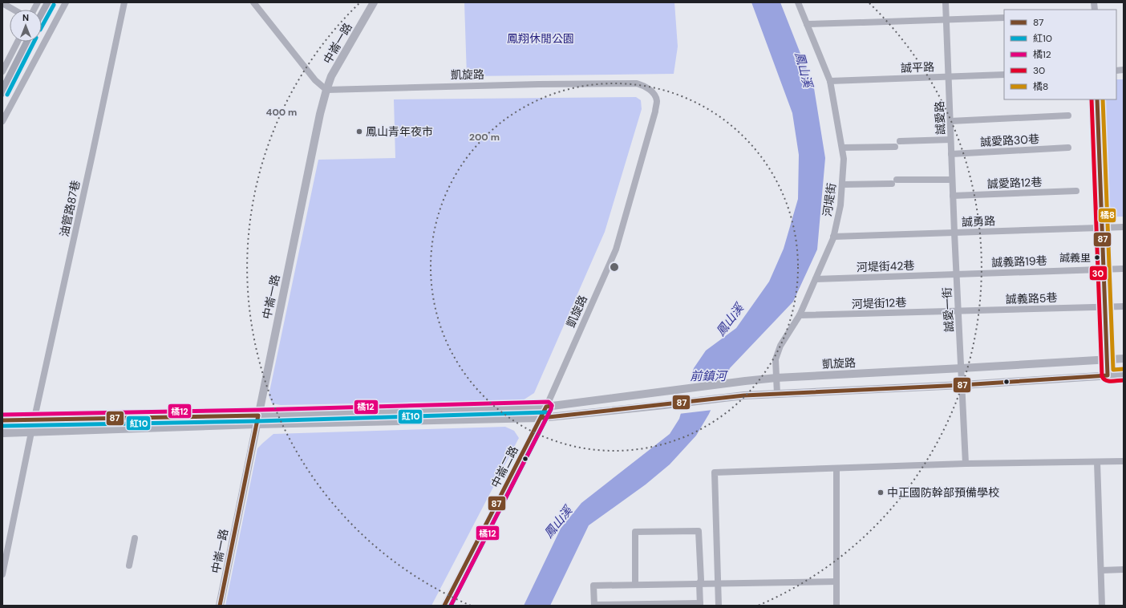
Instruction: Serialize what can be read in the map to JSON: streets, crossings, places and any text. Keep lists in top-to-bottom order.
{
  "streets": {
    "street": [
      "中崙一路",
      "誠平路",
      "凱旋路",
      "誠愛路",
      "誠愛路30巷",
      "誠愛路12巷",
      "河堤街",
      "油管路87巷",
      "誠勇路",
      "誠義路19巷",
      "河堤街42巷",
      "誠義路5巷",
      "河堤街12巷",
      "誠愛一街",
      "中崙二路"
    ]
  },
  "crossings": [
    ["中崙一路", "凱旋路"],
    ["誠平路", "誠愛路"],
    ["誠平路", "河堤街"],
    ["凱旋路", "河堤街"],
    ["凱旋路", "誠愛一街"],
    ["凱旋路", "中崙二路"],
    ["誠愛路", "誠愛路30巷"],
    ["誠愛路", "誠愛路12巷"],
    ["誠愛路", "誠勇路"],
    ["誠愛路", "誠愛一街"],
    ["河堤街", "誠勇路"],
    ["河堤街", "河堤街42巷"],
    ["河堤街", "河堤街12巷"],
    ["誠勇路", "誠愛一街"],
    ["誠義路19巷", "河堤街42巷"],
    ["誠義路19巷", "誠愛一街"],
    ["河堤街42巷", "誠愛一街"],
    ["誠義路5巷", "河堤街12巷"],
    ["誠義路5巷", "誠愛一街"],
    ["河堤街12巷", "誠愛一街"]
  ],
  "water": ["鳳山溪", "前鎮河"],
  "parks": ["鳳翔休閒公園"],
  "places": ["鳳山青年夜市", "誠義里", "中正國防幹部預備學校"],
  "lines": [
    "transit line 紅10",
    "transit line 87",
    "transit line 30",
    "transit line 橘8",
    "transit line 橘12"
  ],
  "legend": [
    "87",
    "紅10",
    "橘12",
    "30",
    "橘8"
  ],
  "north": "top",
  "rings": ["400 m", "200 m"]
}
